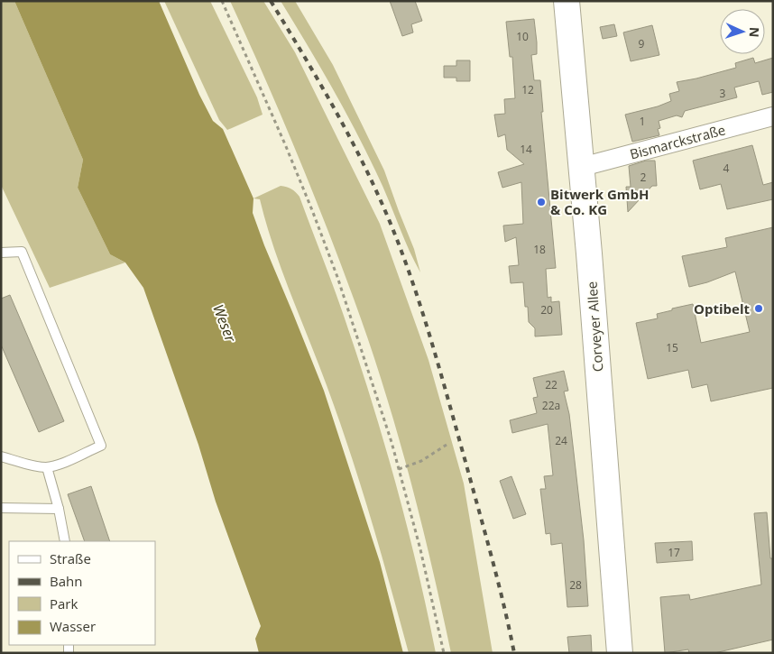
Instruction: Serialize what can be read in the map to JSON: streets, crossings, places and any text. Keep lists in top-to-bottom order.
{
  "streets": {
    "street": ["Bismarckstraße", "Corveyer Allee"]
  },
  "crossings": [
    ["Bismarckstraße", "Corveyer Allee"]
  ],
  "water": ["Weser"],
  "places": ["Bitwerk GmbH & Co. KG", "Optibelt"],
  "house_numbers": [
    "10",
    "9",
    "12",
    "3",
    "1",
    "14",
    "4",
    "2",
    "18",
    "20",
    "15",
    "22",
    "22a",
    "24",
    "17",
    "28"
  ],
  "legend": [
    "Straße",
    "Bahn",
    "Park",
    "Wasser"
  ],
  "north": "right"
}
